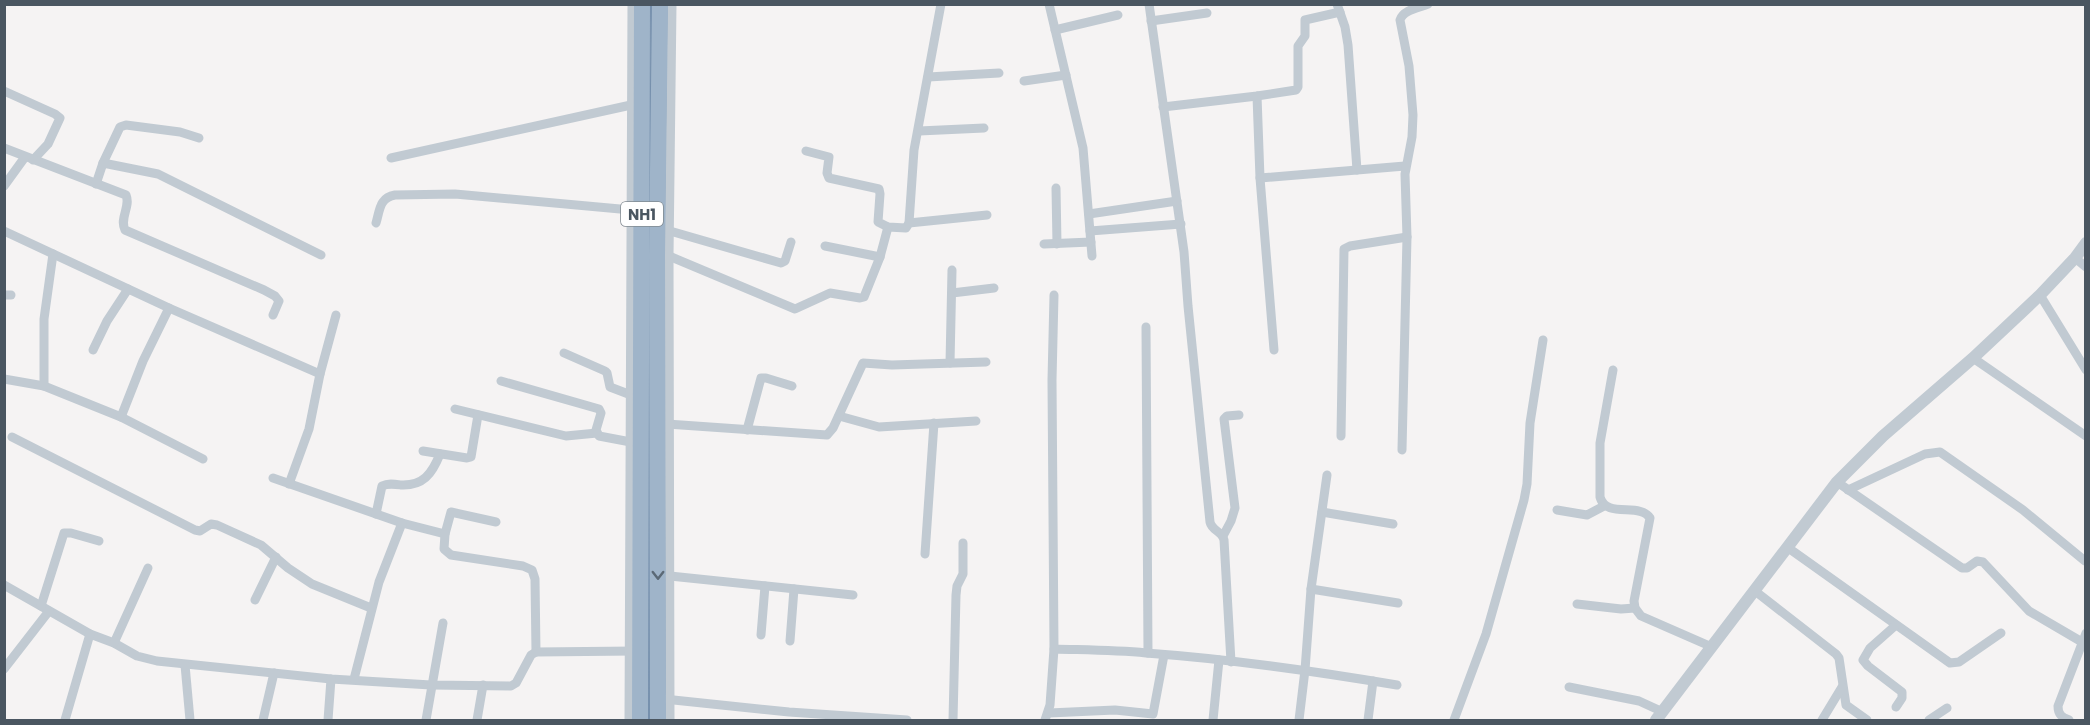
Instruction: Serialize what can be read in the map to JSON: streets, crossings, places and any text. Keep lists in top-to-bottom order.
{
  "streets": {
    "highway": ["NH1"]
  }
}
